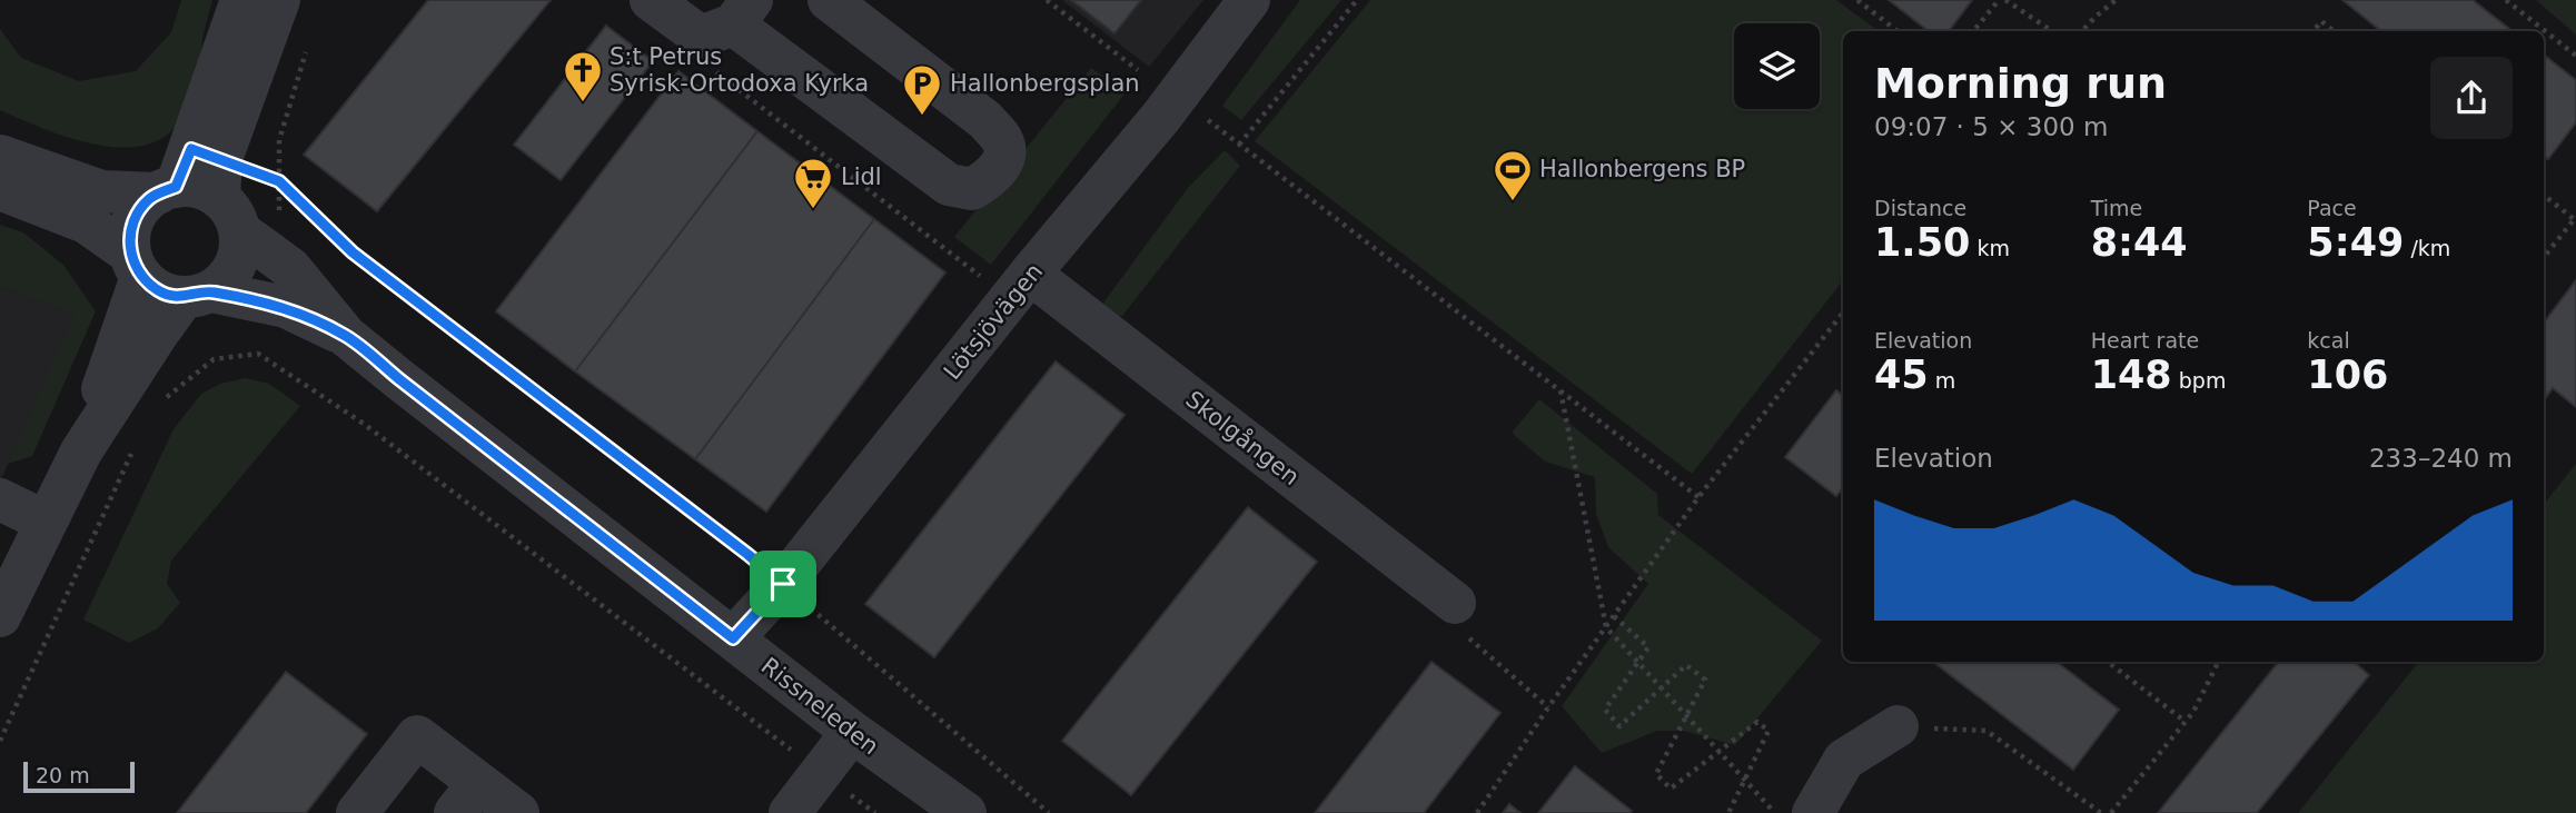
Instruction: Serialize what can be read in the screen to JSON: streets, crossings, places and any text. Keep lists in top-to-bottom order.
{
  "streets": {
    "street": ["Lötsjövägen", "Skolgången", "Rissneleden"]
  },
  "crossings": [
    ["Lötsjövägen", "Skolgången"],
    ["Lötsjövägen", "Rissneleden"]
  ],
  "places": {
    "church": ["S:t Petrus Syrisk-Ortodoxa Kyrka"],
    "parking": ["Hallonbergsplan"],
    "sports": ["Hallonbergens BP"],
    "supermarket": ["Lidl"]
  },
  "scale_bar": "20 m",
  "page": {
    "heading": ["Morning run", "09:07 · 5 × 300 m"],
    "stats": [
      ["Distance", "1.50 km"],
      ["Time", "8:44"],
      ["Pace", "5:49 /km"],
      ["Elevation", "45 m"],
      ["Heart rate", "148 bpm"],
      ["kcal", "106"]
    ],
    "chart": ["Elevation", "233–240 m"],
    "scale": "20 m"
  }
}
